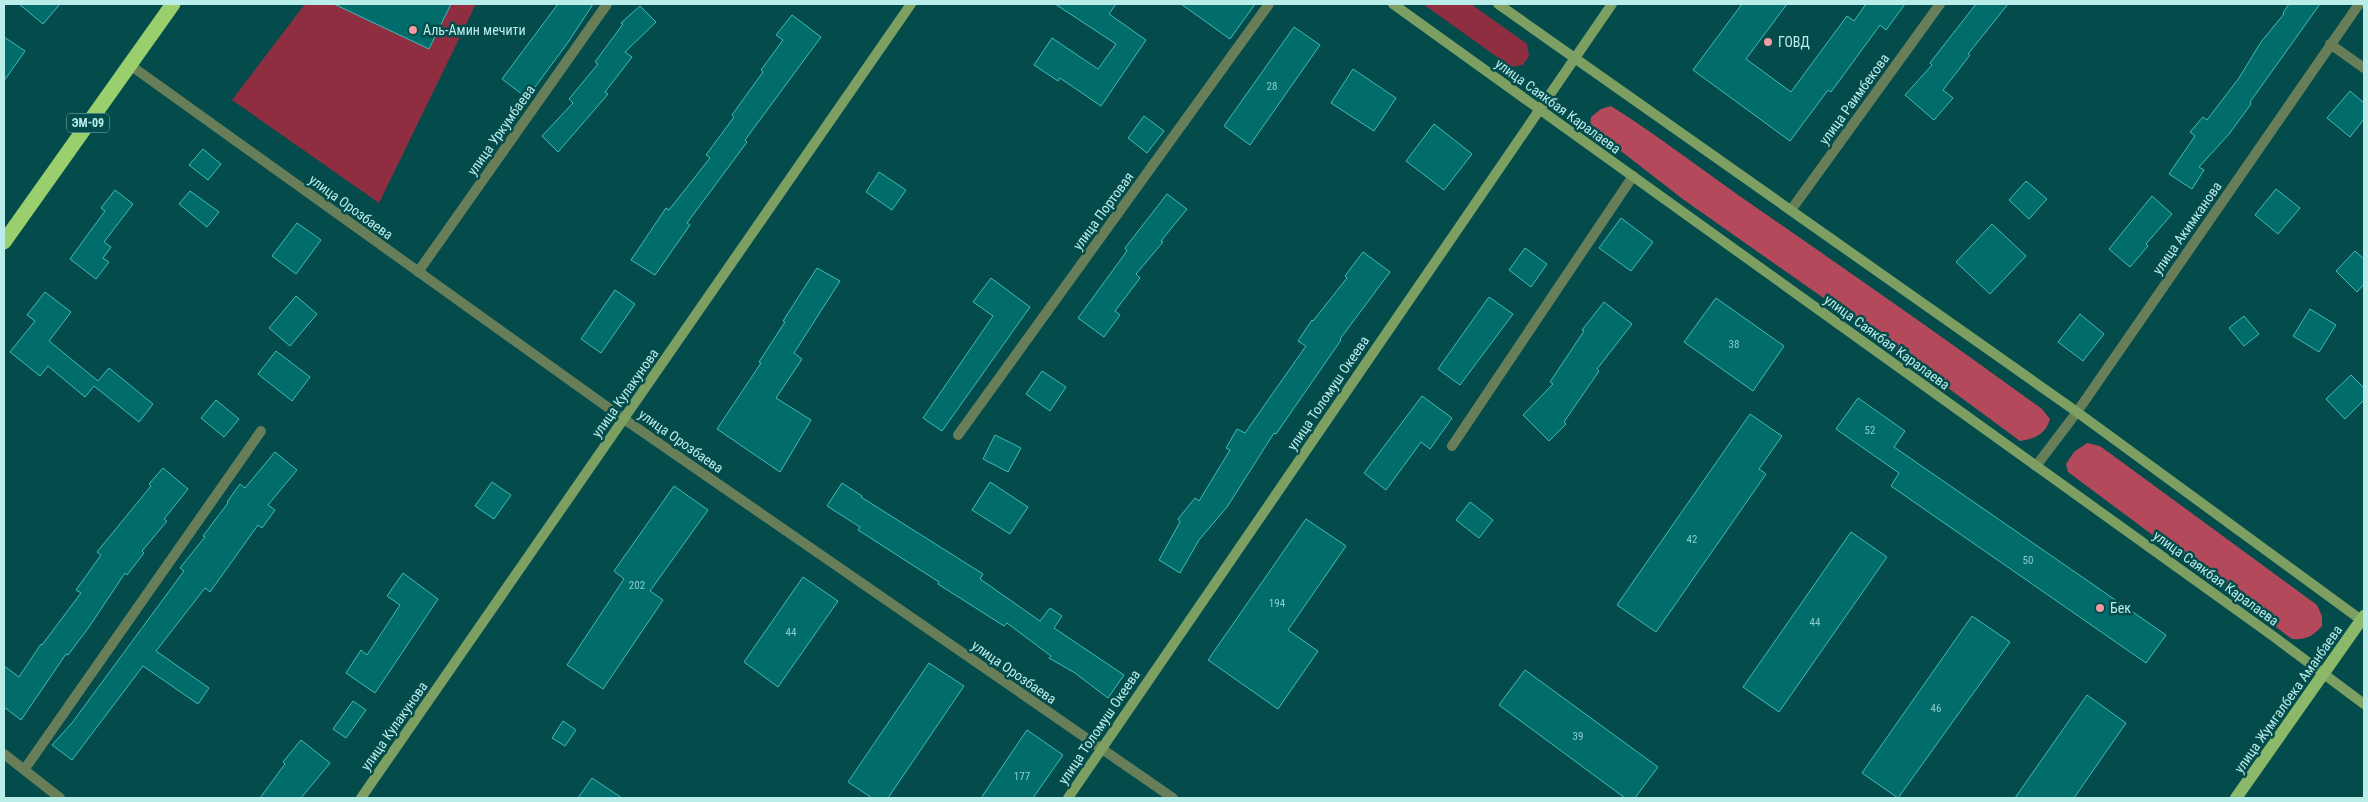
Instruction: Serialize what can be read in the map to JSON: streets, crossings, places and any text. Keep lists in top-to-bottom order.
{
  "streets": {
    "highway": ["ЭМ-09"],
    "main road": ["улица Жумгалбека Аманбаева"],
    "street": [
      "улица Раимбекова",
      "улица Саякбая Каралаева",
      "улица Уркумбаева",
      "улица Орозбаева",
      "улица Портовая",
      "улица Акимканова",
      "улица Кулакунова",
      "улица Толомуш Океева"
    ]
  },
  "crossings": [
    ["улица Саякбая Каралаева", "улица Акимканова"],
    ["улица Саякбая Каралаева", "улица Толомуш Океева"],
    ["улица Саякбая Каралаева", "улица Жумгалбека Аманбаева"],
    ["ЭМ-09", "улица Орозбаева"],
    ["улица Уркумбаева", "улица Орозбаева"],
    ["улица Орозбаева", "улица Кулакунова"],
    ["улица Орозбаева", "улица Толомуш Океева"]
  ],
  "places": ["Аль-Амин мечити", "ГОВД", "Бек"],
  "house_numbers": [
    "28",
    "38",
    "52",
    "42",
    "50",
    "202",
    "194",
    "44",
    "44",
    "46",
    "39",
    "177"
  ]
}
